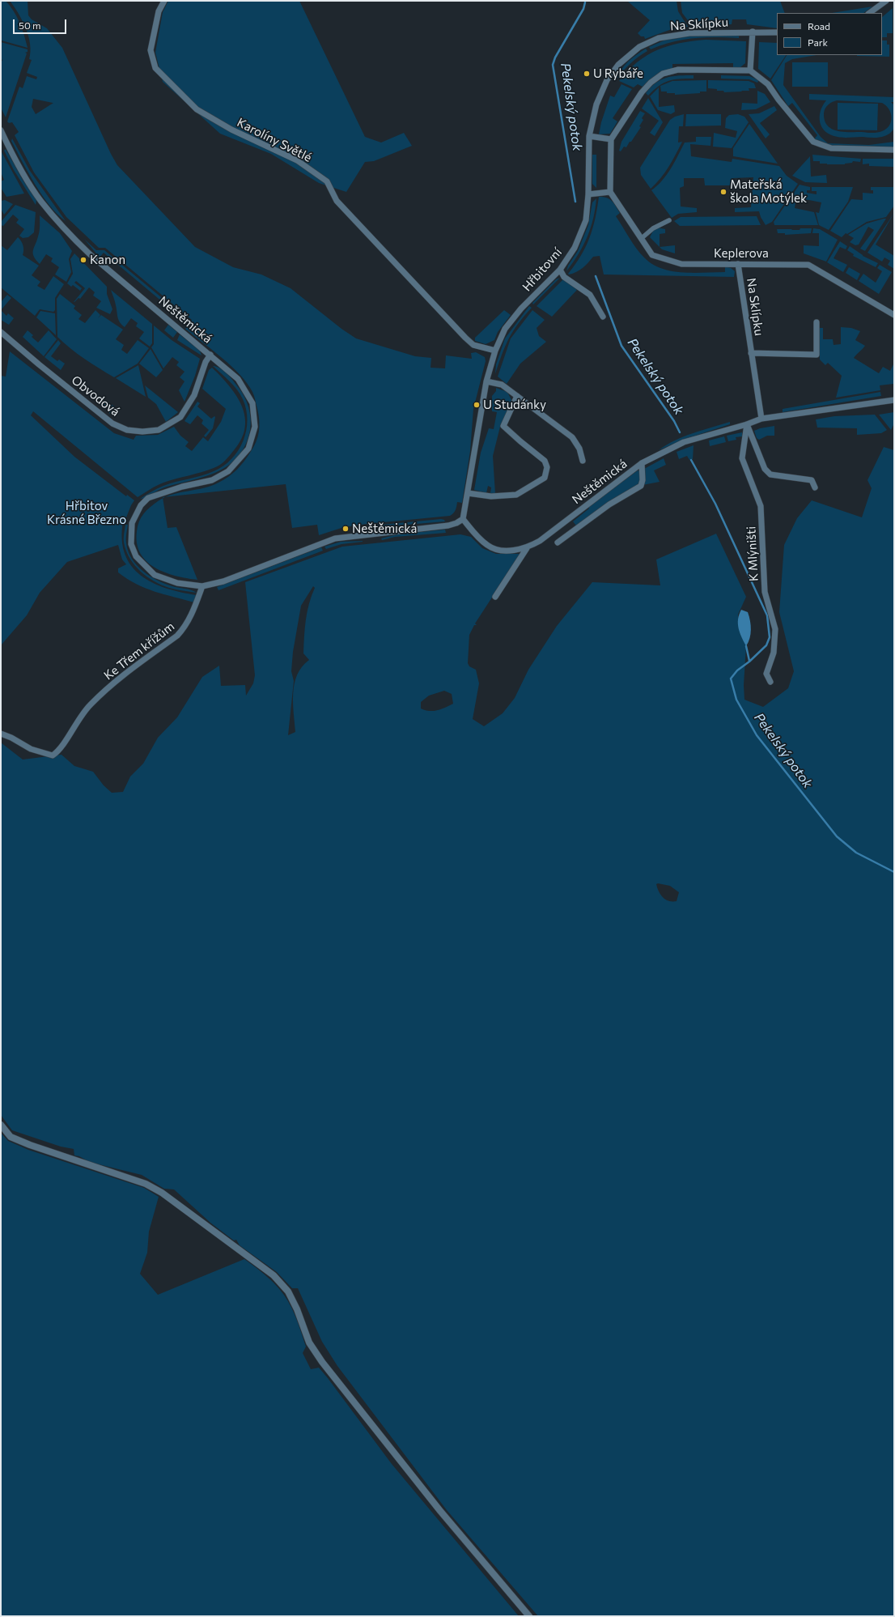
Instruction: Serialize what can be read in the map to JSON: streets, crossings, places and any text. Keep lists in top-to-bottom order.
{
  "streets": {
    "street": [
      "Na Sklípku",
      "Karolíny Světlé",
      "Keplerova",
      "Hřbitovní",
      "Neštěmická",
      "Obvodová",
      "K Mlýništi",
      "Ke Třem křížům"
    ]
  },
  "crossings": [
    ["Na Sklípku", "Keplerova"],
    ["Na Sklípku", "Hřbitovní"],
    ["Na Sklípku", "Neštěmická"],
    ["Karolíny Světlé", "Hřbitovní"],
    ["Hřbitovní", "Neštěmická"],
    ["Neštěmická", "Obvodová"],
    ["Neštěmická", "K Mlýništi"],
    ["Neštěmická", "Ke Třem křížům"]
  ],
  "water": ["Pekelský potok"],
  "parks": ["Hřbitov Krásné Březno"],
  "places": [
    "U Rybáře",
    "Mateřská škola Motýlek",
    "Kanon",
    "U Studánky",
    "Neštěmická"
  ],
  "legend": ["Road", "Park"],
  "scale_bar": "50 m"
}
